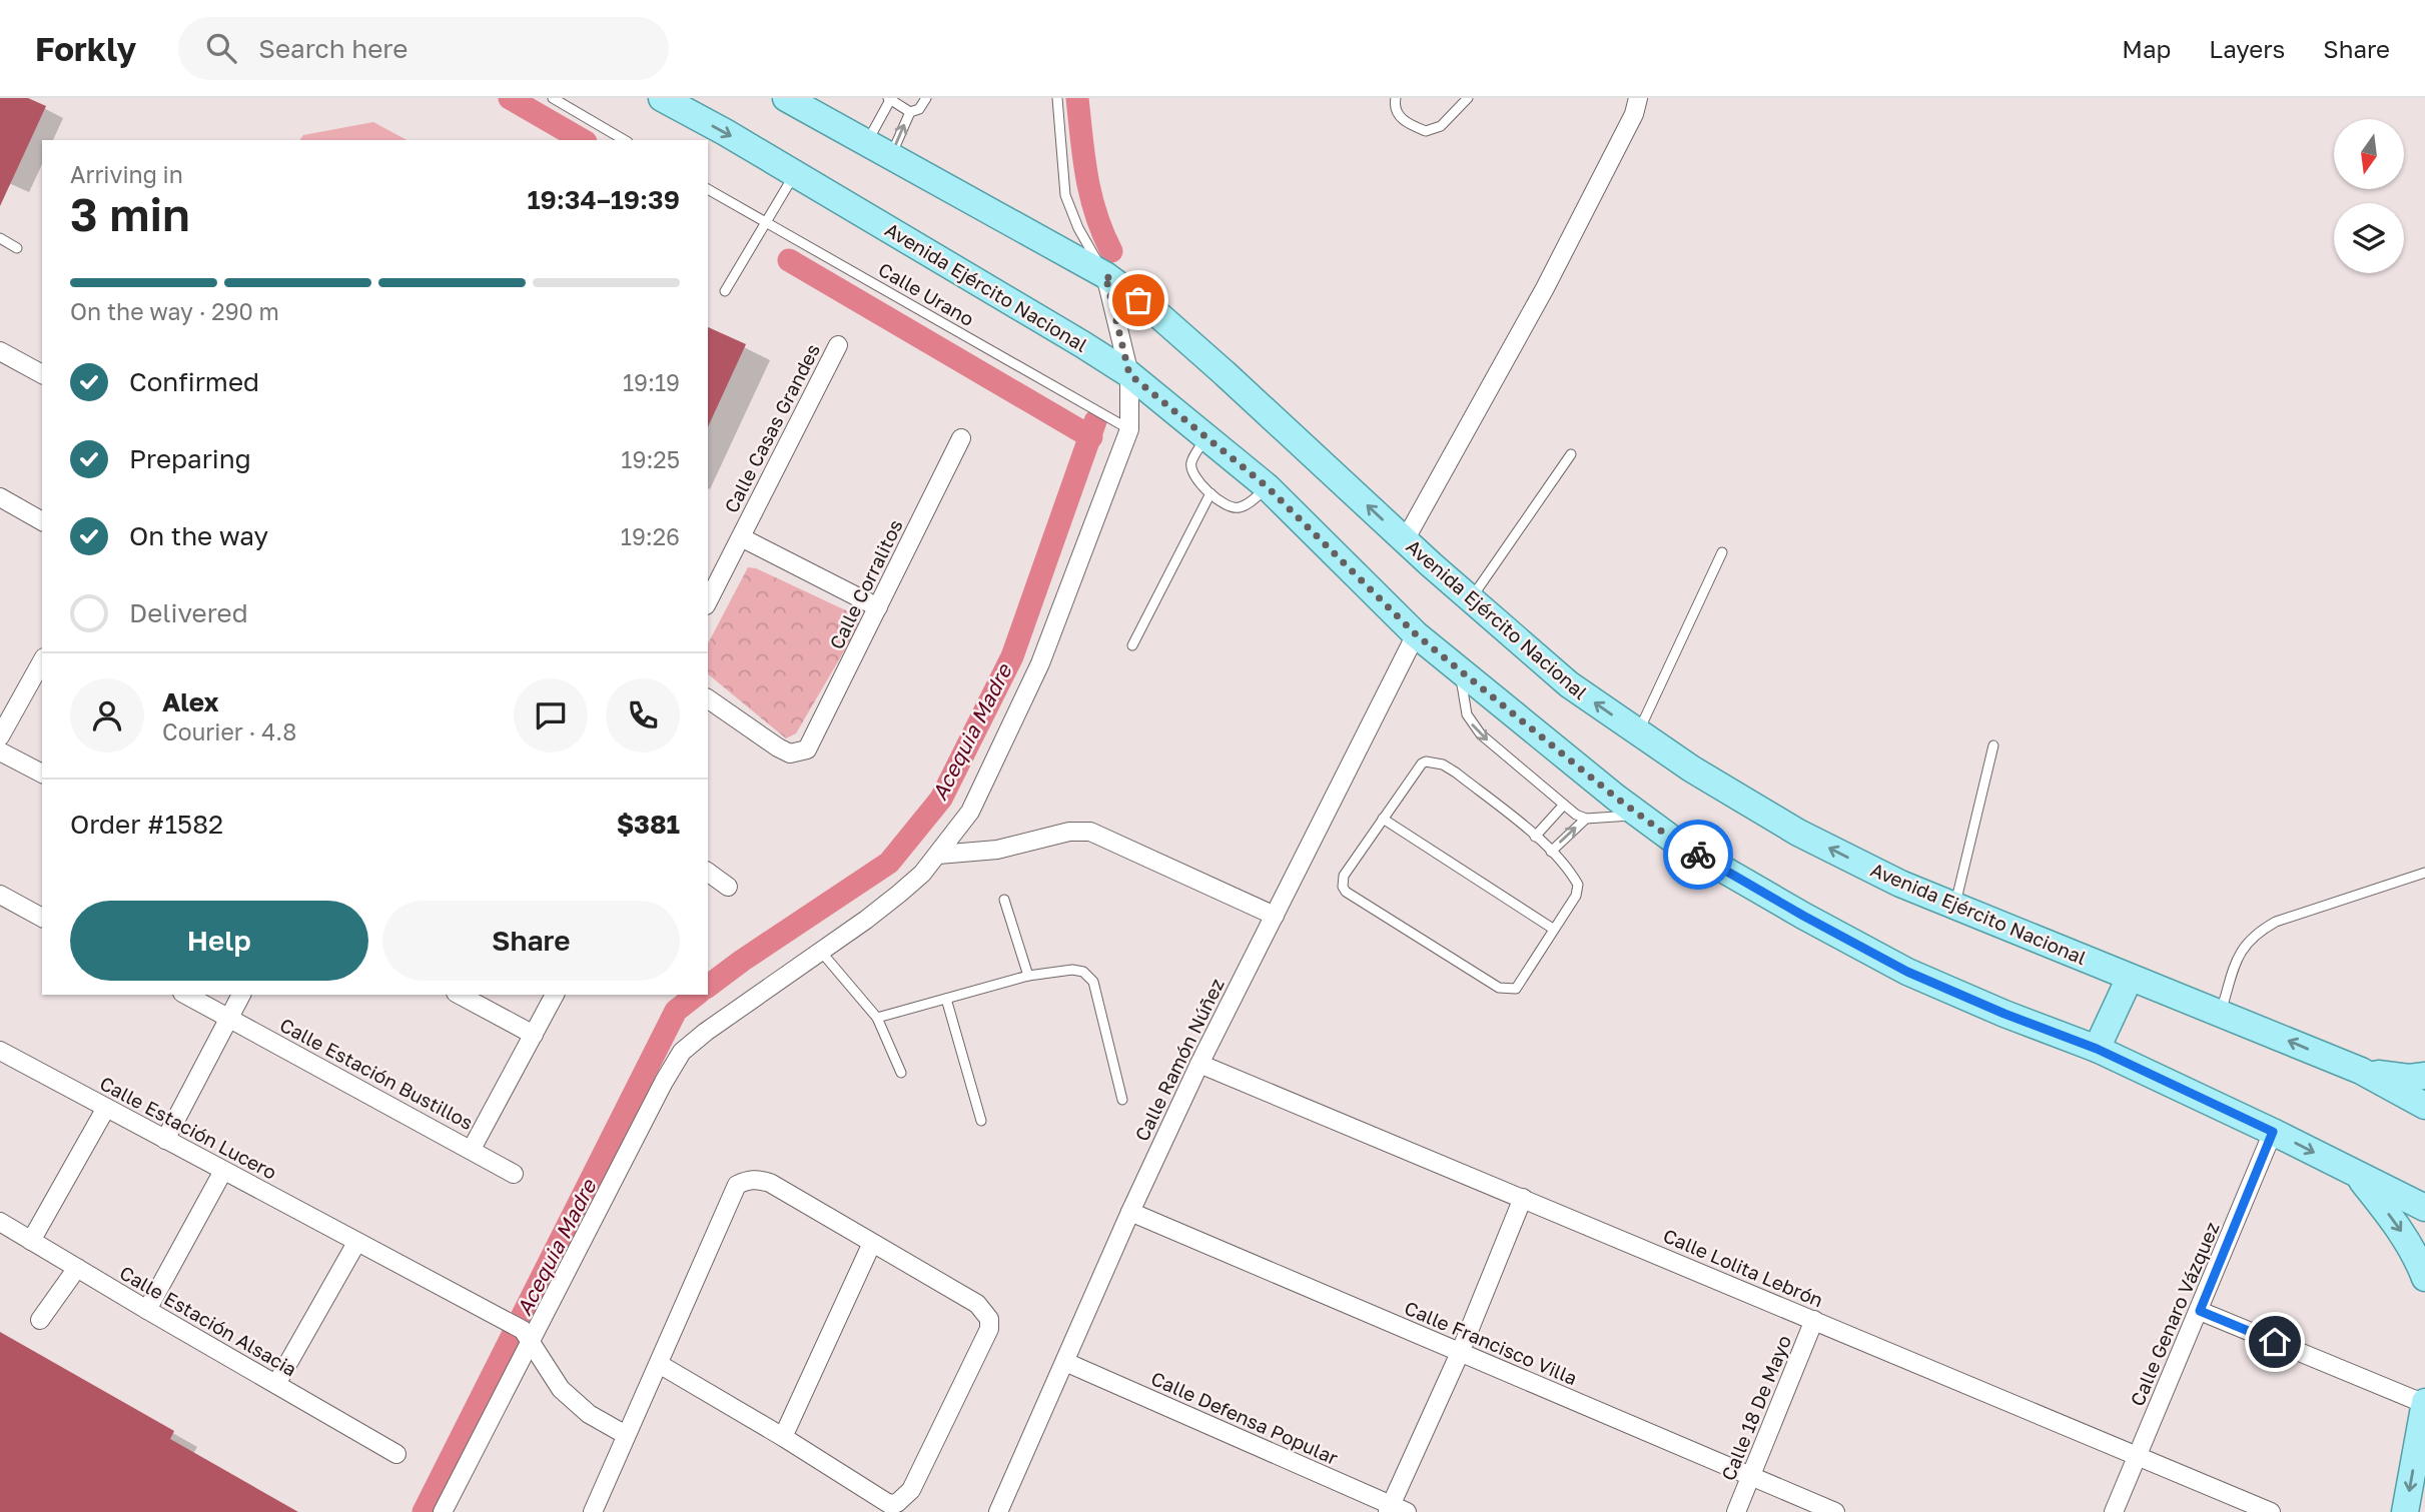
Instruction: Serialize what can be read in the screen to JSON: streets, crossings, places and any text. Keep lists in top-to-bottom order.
{
  "streets": {
    "main road": ["Avenida Ejército Nacional"],
    "street": [
      "Calle Casas Grandes",
      "Calle Corralitos",
      "Calle Ramón Núñez",
      "Calle Estación Bustillos",
      "Calle Estación Lucero",
      "Calle Lolita Lebrón",
      "Calle Genaro Vázquez",
      "Calle Estación Alsacia",
      "Calle Francisco Villa",
      "Calle 18 De Mayo",
      "Calle Defensa Popular"
    ],
    "lane": ["Calle Urano"]
  },
  "crossings": [
    ["Avenida Ejército Nacional", "Calle Ramón Núñez"],
    ["Avenida Ejército Nacional", "Calle Genaro Vázquez"],
    ["Calle Ramón Núñez", "Calle Lolita Lebrón"],
    ["Calle Ramón Núñez", "Calle Francisco Villa"],
    ["Calle Ramón Núñez", "Calle Defensa Popular"],
    ["Calle Lolita Lebrón", "Calle Genaro Vázquez"],
    ["Calle Lolita Lebrón", "Calle 18 De Mayo"],
    ["Calle Francisco Villa", "Calle 18 De Mayo"]
  ],
  "water": ["Acequia Madre"],
  "north": "bottom",
  "page": {
    "header": "Forkly",
    "search": "Search here",
    "nav": ["Map", "Layers", "Share"],
    "heading": ["3 min", "Arriving in", "19:34–19:39"],
    "panel": [
      "Alex",
      "Courier · 4.8",
      "Order #1582",
      "$381"
    ],
    "bar": "On the way · 290 m",
    "list": [
      ["Confirmed", "19:19"],
      ["Preparing", "19:25"],
      ["On the way", "19:26"],
      "Delivered"
    ],
    "buttons": ["Help", "Share"]
  }
}
